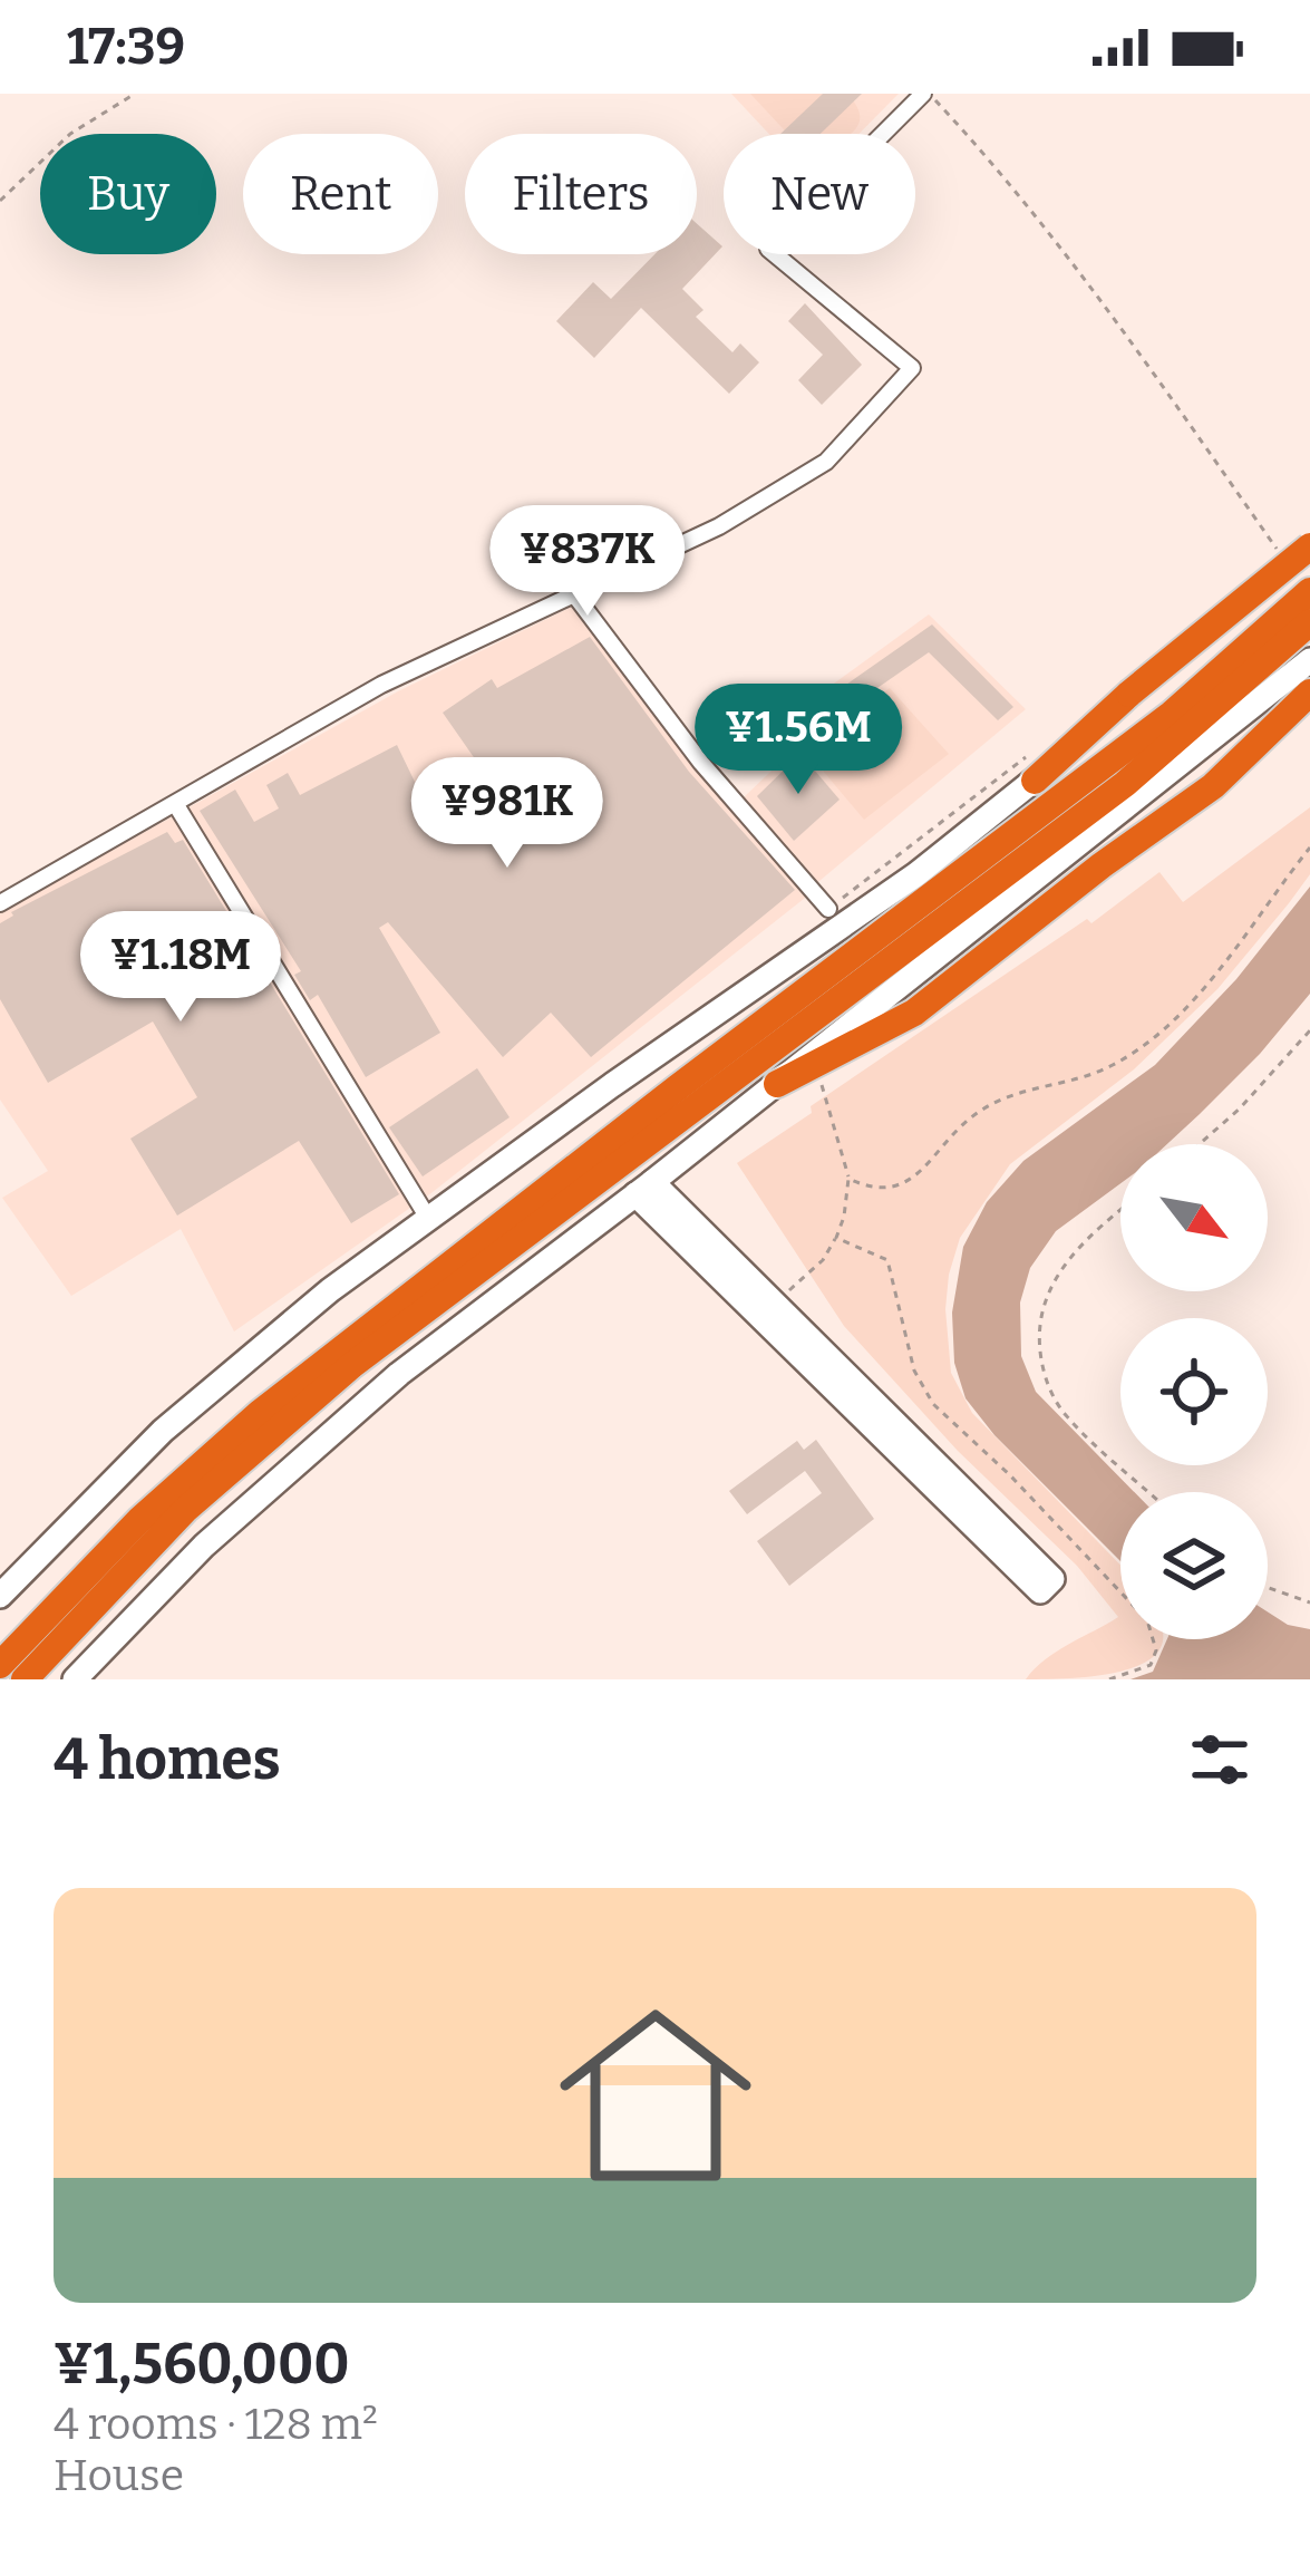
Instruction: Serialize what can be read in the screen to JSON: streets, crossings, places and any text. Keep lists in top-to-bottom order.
{
  "north": "bottom right",
  "page": {
    "status": "17:39",
    "chip": [
      "Buy",
      "Rent",
      "Filters",
      "New"
    ],
    "price": [
      "¥837K",
      "¥1.56M",
      "¥981K",
      "¥1.18M"
    ],
    "heading": "4 homes",
    "list": [
      {
        "name": "¥1,560,000",
        "note": "4 rooms · 128 m² · House"
      }
    ]
  }
}
